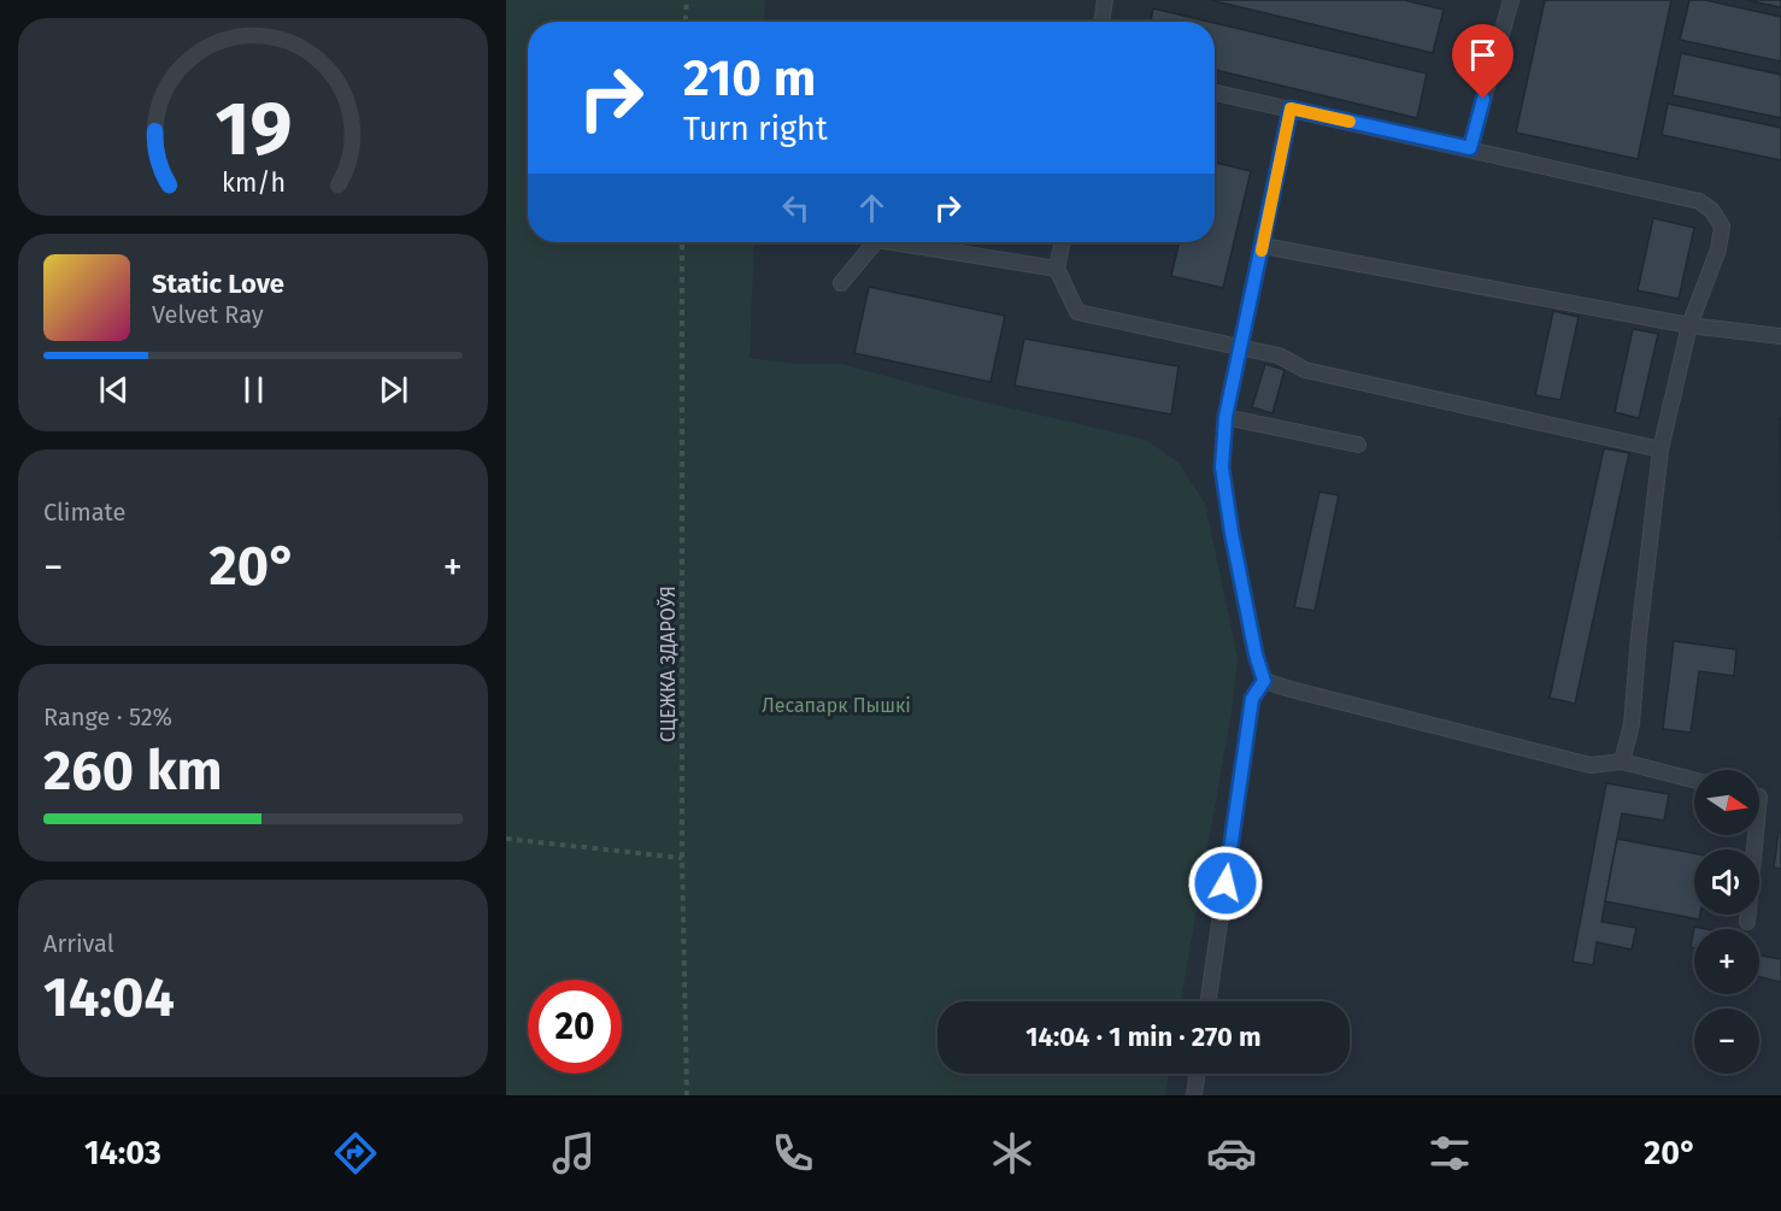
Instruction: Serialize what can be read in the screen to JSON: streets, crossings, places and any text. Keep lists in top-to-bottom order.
{
  "streets": {
    "path": ["СЦЕЖКА ЗДАРОЎЯ"]
  },
  "parks": ["Лесапарк Пышкі"],
  "north": "right",
  "page": {
    "turn": ["210 m", "Turn right"],
    "song": ["Static Love", "Velvet Ray"],
    "tile": [
      "Climate",
      ["Range · 52%", "260 km"],
      ["Arrival", "14:04"]
    ],
    "heat": ["−", "20°", "+"],
    "map_buttons": ["+", "−"],
    "limit": "20",
    "trip": "14:04 · 1 min · 270 m",
    "tabs": ["14:03", "20°"],
    "gauge": ["19", "km/h"]
  }
}
